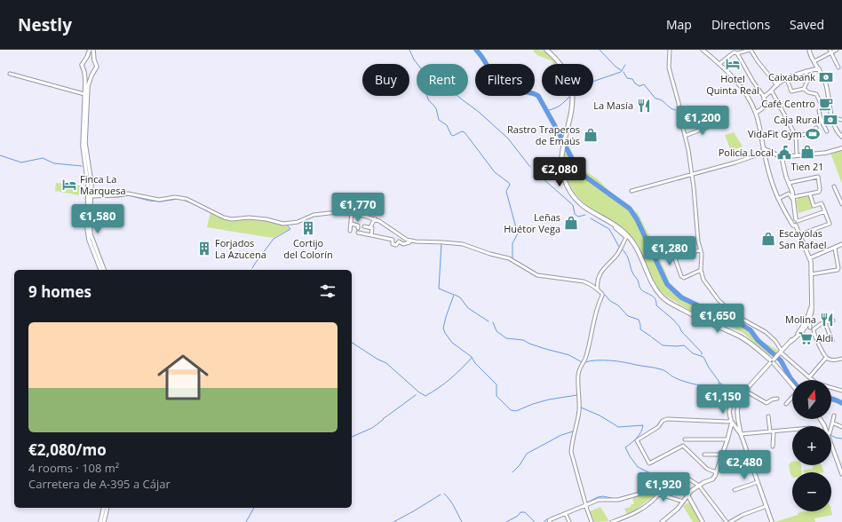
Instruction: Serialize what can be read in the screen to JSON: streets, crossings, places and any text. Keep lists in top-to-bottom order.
{
  "places": {
    "hotel": ["Hotel Quinta Real", "Finca La Marquesa"],
    "bank": ["Caixabank", "Caja Rural"],
    "cafe": ["Café Centro"],
    "restaurant": ["La Masía", "Molina"],
    "sports": ["VidaFit Gym"],
    "shop": [
      "Rastro Traperos de Emaús",
      "Tien 21",
      "Leñas Huétor Vega",
      "Escayolas San Rafael"
    ],
    "public building": ["Policía Local"],
    "building": ["Cortijo del Colorín", "Forjados La Azucena"],
    "supermarket": ["Aldi"]
  },
  "north": "top",
  "page": {
    "header": "Nestly",
    "nav": ["Map", "Directions", "Saved"],
    "chip": [
      "Buy",
      "Rent",
      "Filters",
      "New"
    ],
    "price": [
      "€1,200",
      "€2,080",
      "€1,770",
      "€1,580",
      "€1,280",
      "€1,650",
      "€1,150",
      "€2,480",
      "€1,920"
    ],
    "heading": "9 homes",
    "list": [
      {
        "name": "€2,080/mo",
        "note": "4 rooms · 108 m² · Carretera de A-395 a Cájar"
      }
    ],
    "map_buttons": ["+", "−"]
  }
}
